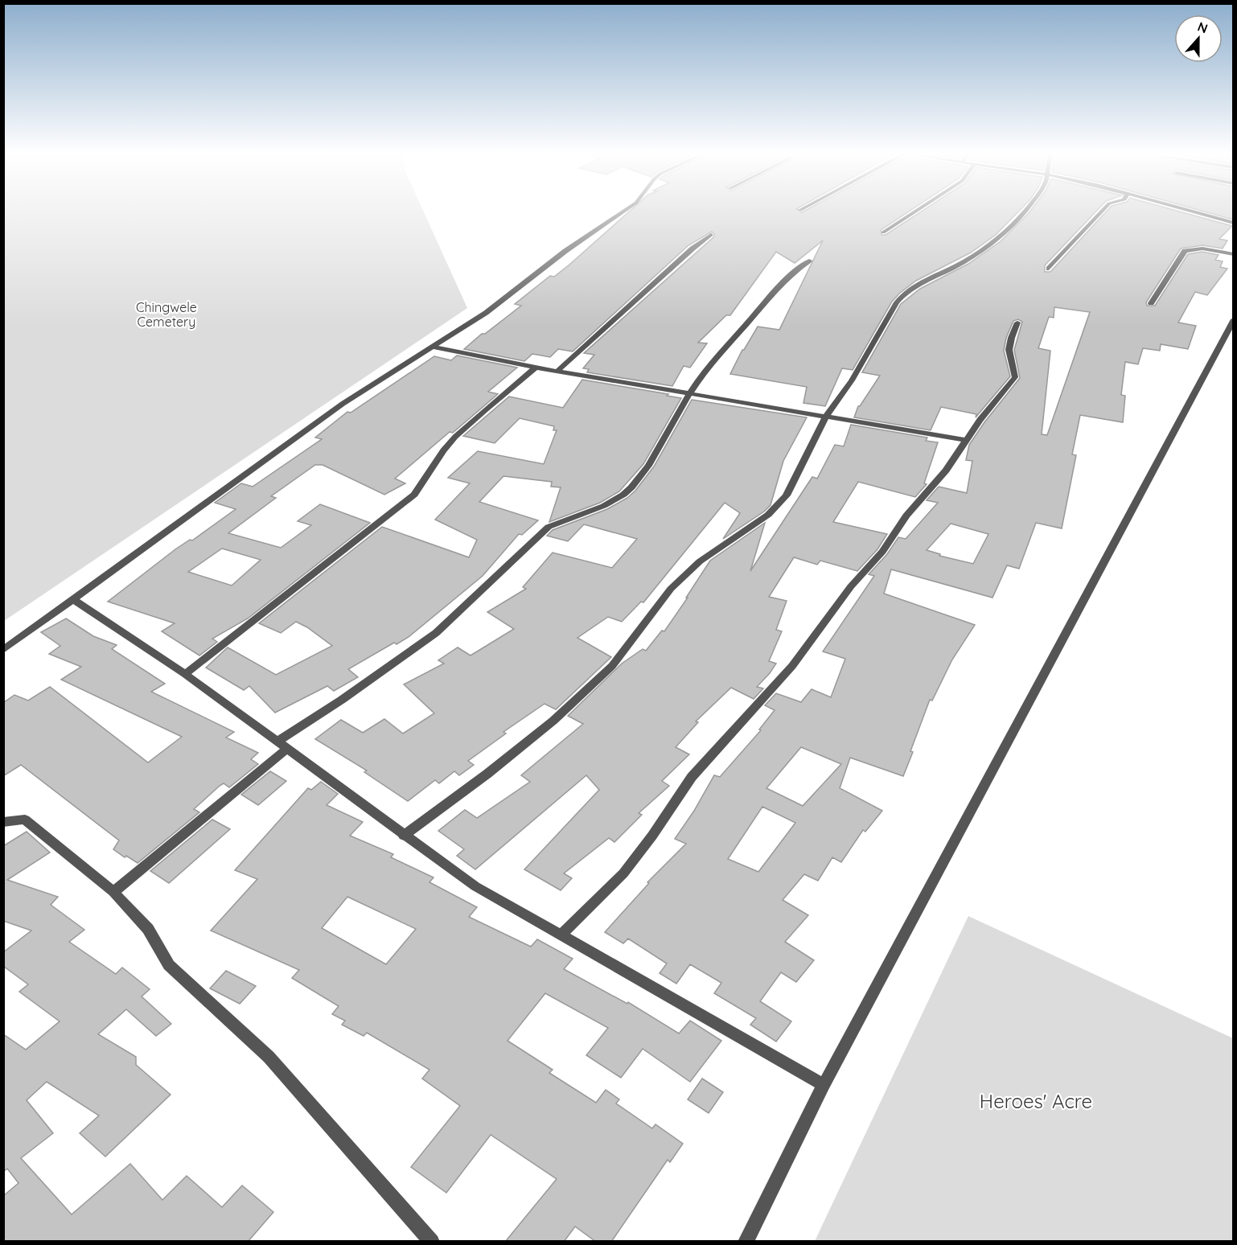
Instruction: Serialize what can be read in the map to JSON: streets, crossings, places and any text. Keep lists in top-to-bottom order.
{
  "parks": ["Chingwele Cemetery", "Heroes' Acre"],
  "north": "top"
}
